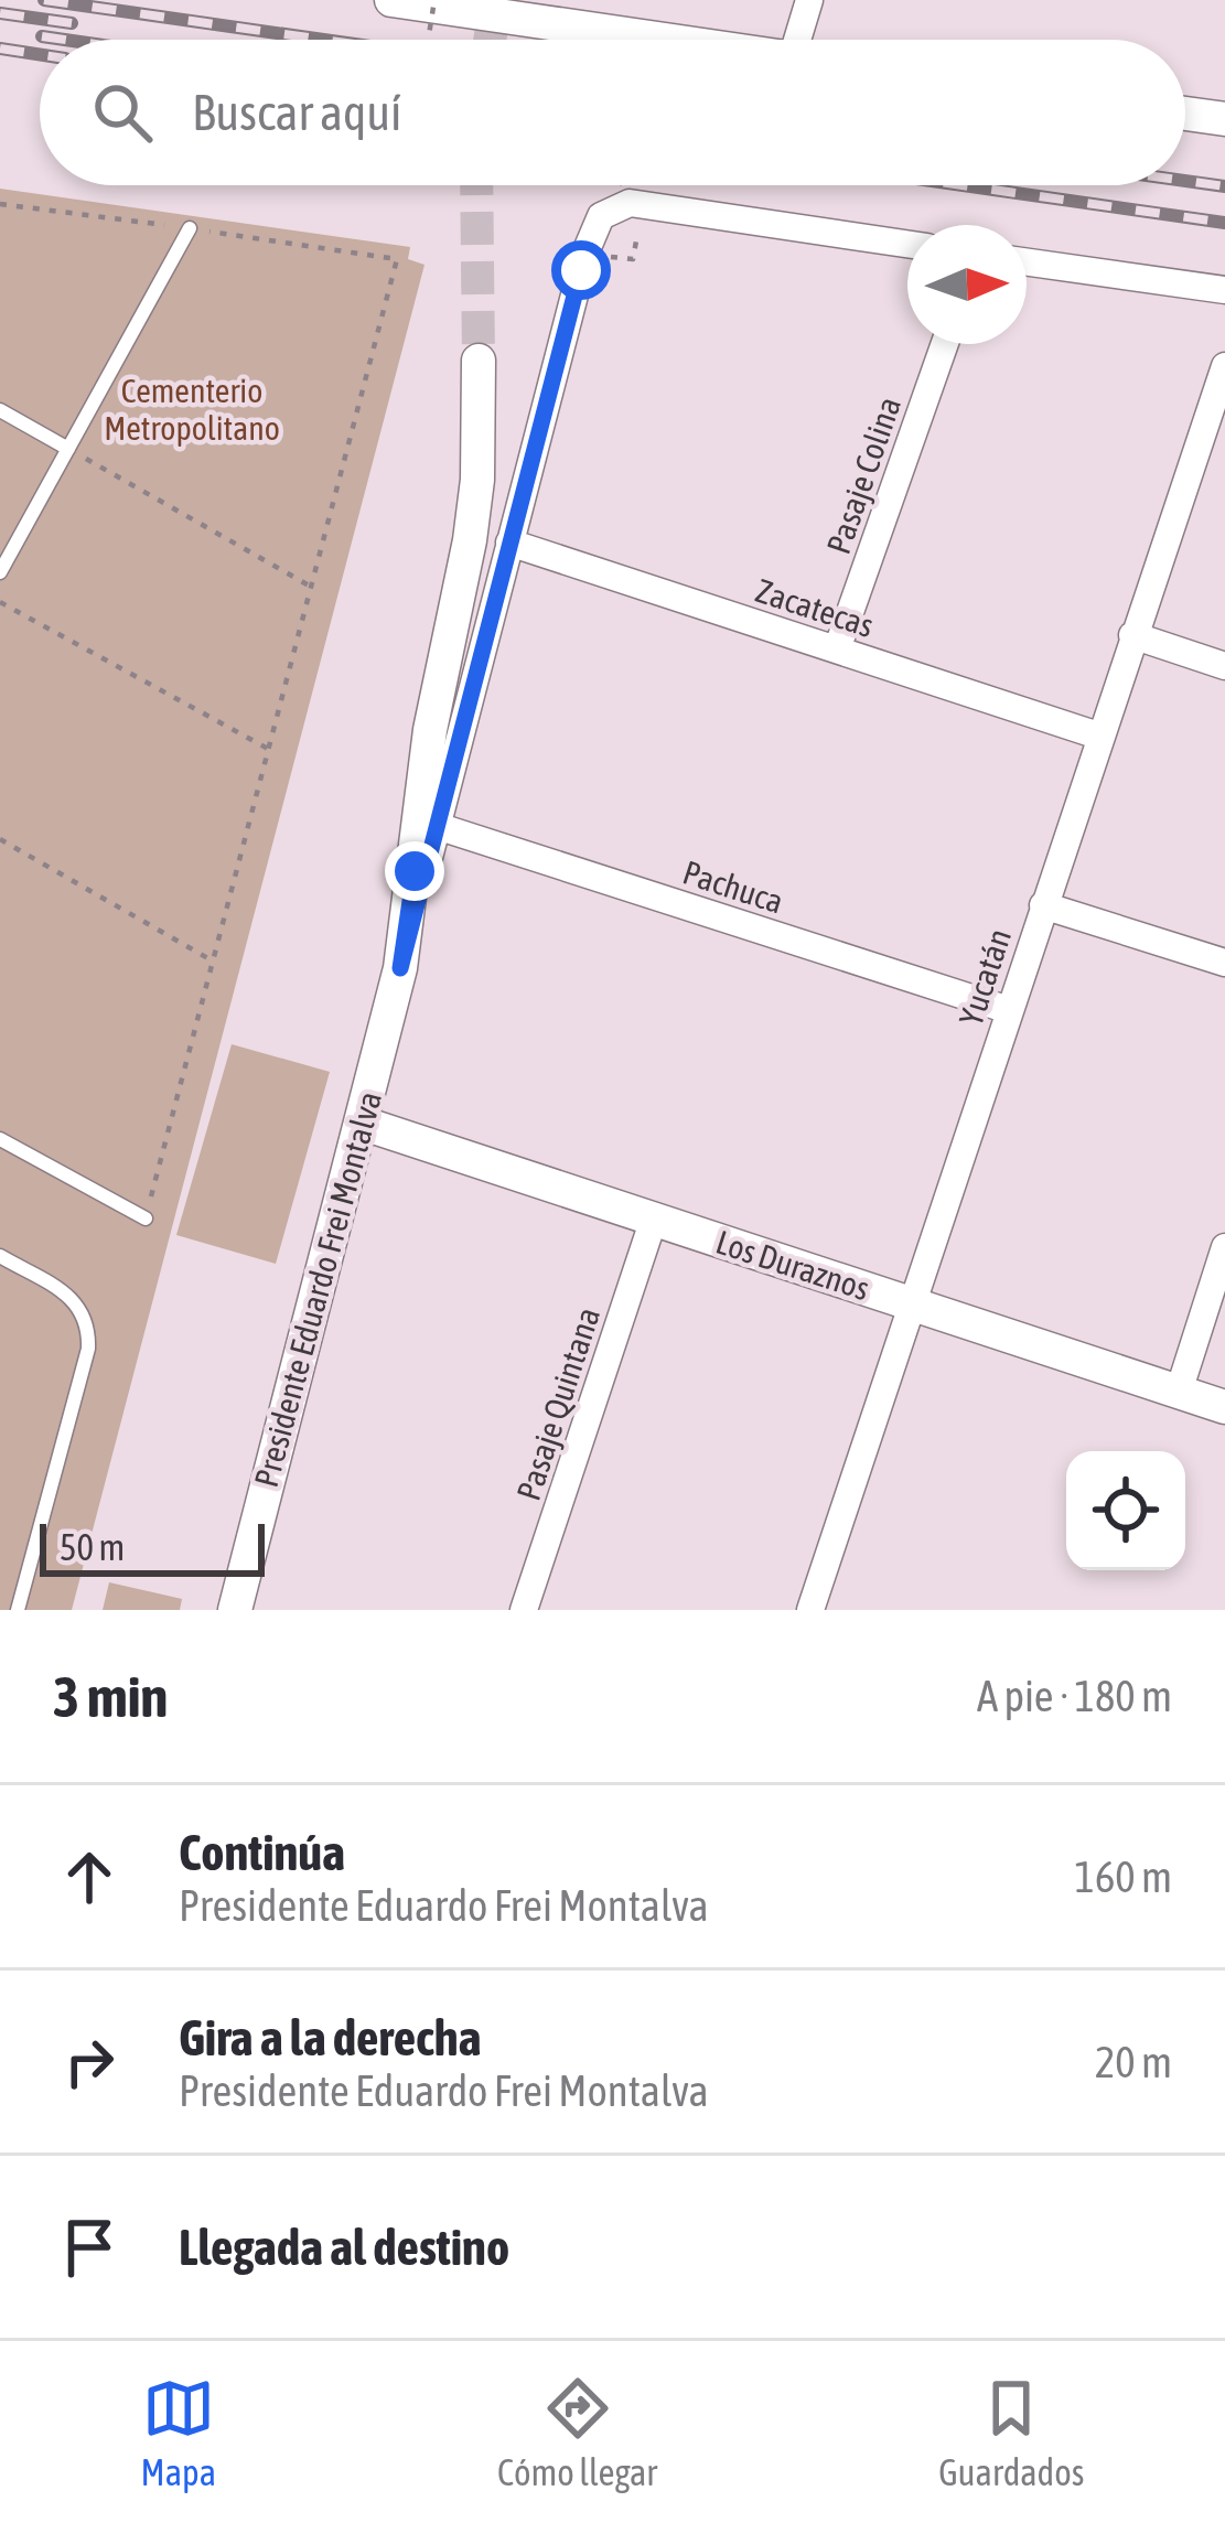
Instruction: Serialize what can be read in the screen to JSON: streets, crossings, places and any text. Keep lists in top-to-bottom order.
{
  "streets": {
    "street": [
      "Pasaje Colina",
      "Zacatecas",
      "Pachuca",
      "Yucatán",
      "Los Duraznos",
      "Presidente Eduardo Frei Montalva",
      "Pasaje Quintana"
    ]
  },
  "crossings": [
    ["Pasaje Colina", "Zacatecas"],
    ["Zacatecas", "Yucatán"],
    ["Zacatecas", "Presidente Eduardo Frei Montalva"],
    ["Pachuca", "Yucatán"],
    ["Pachuca", "Presidente Eduardo Frei Montalva"],
    ["Yucatán", "Los Duraznos"],
    ["Los Duraznos", "Presidente Eduardo Frei Montalva"],
    ["Los Duraznos", "Pasaje Quintana"]
  ],
  "parks": ["Cementerio Metropolitano"],
  "scale_bar": "50 m",
  "north": "right",
  "page": {
    "search": "Buscar aquí",
    "scale": "50 m",
    "heading": ["3 min", "A pie · 180 m"],
    "list": [
      ["Continúa", "Presidente Eduardo Frei Montalva", "160 m"],
      ["Gira a la derecha", "Presidente Eduardo Frei Montalva", "20 m"],
      "Llegada al destino"
    ],
    "nav": ["Mapa", "Cómo llegar", "Guardados"]
  }
}
